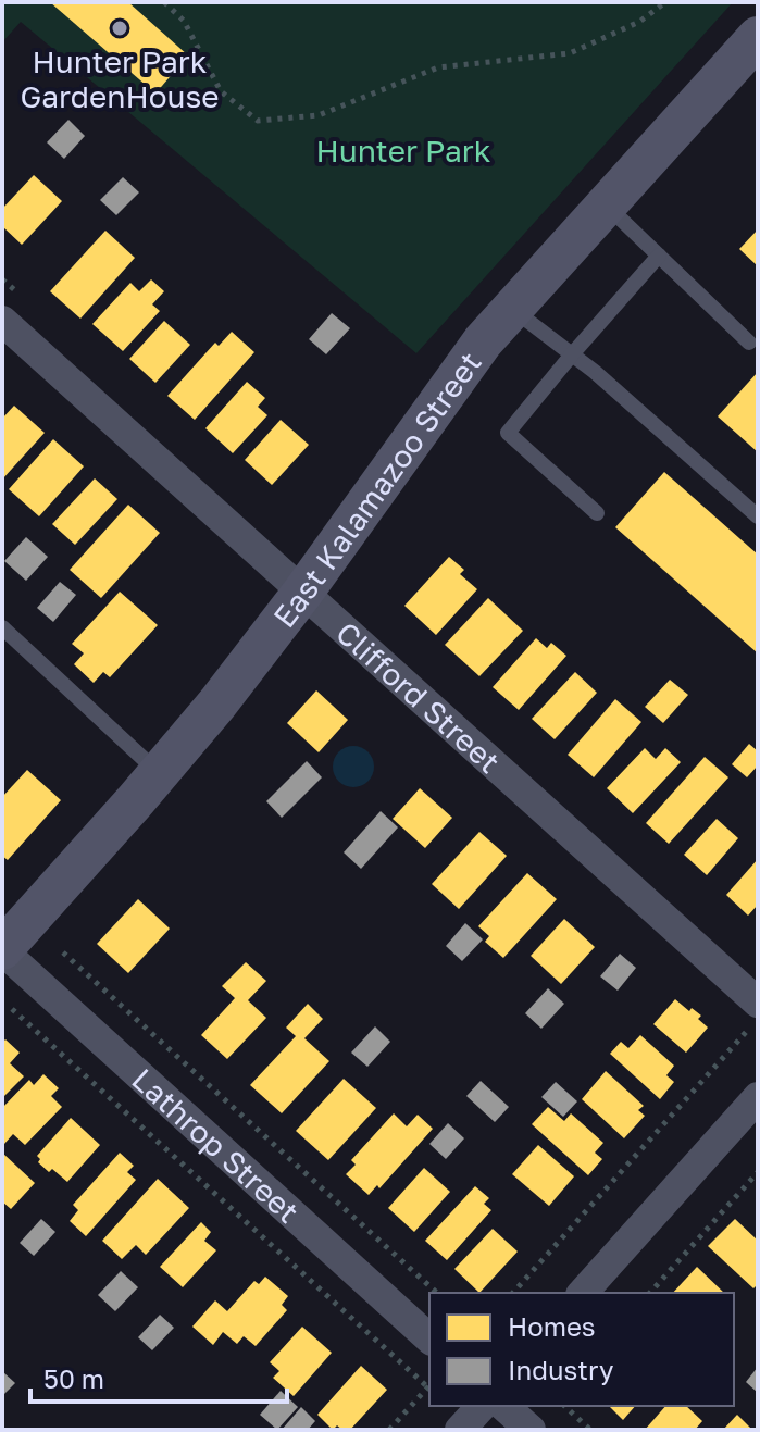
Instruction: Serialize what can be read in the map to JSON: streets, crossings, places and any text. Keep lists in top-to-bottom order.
{
  "streets": {
    "street": ["East Kalamazoo Street", "Clifford Street", "Lathrop Street"]
  },
  "crossings": [
    ["East Kalamazoo Street", "Clifford Street"],
    ["East Kalamazoo Street", "Lathrop Street"]
  ],
  "parks": ["Hunter Park"],
  "places": ["Hunter Park GardenHouse"],
  "legend": ["Homes", "Industry"],
  "scale_bar": "50 m"
}
